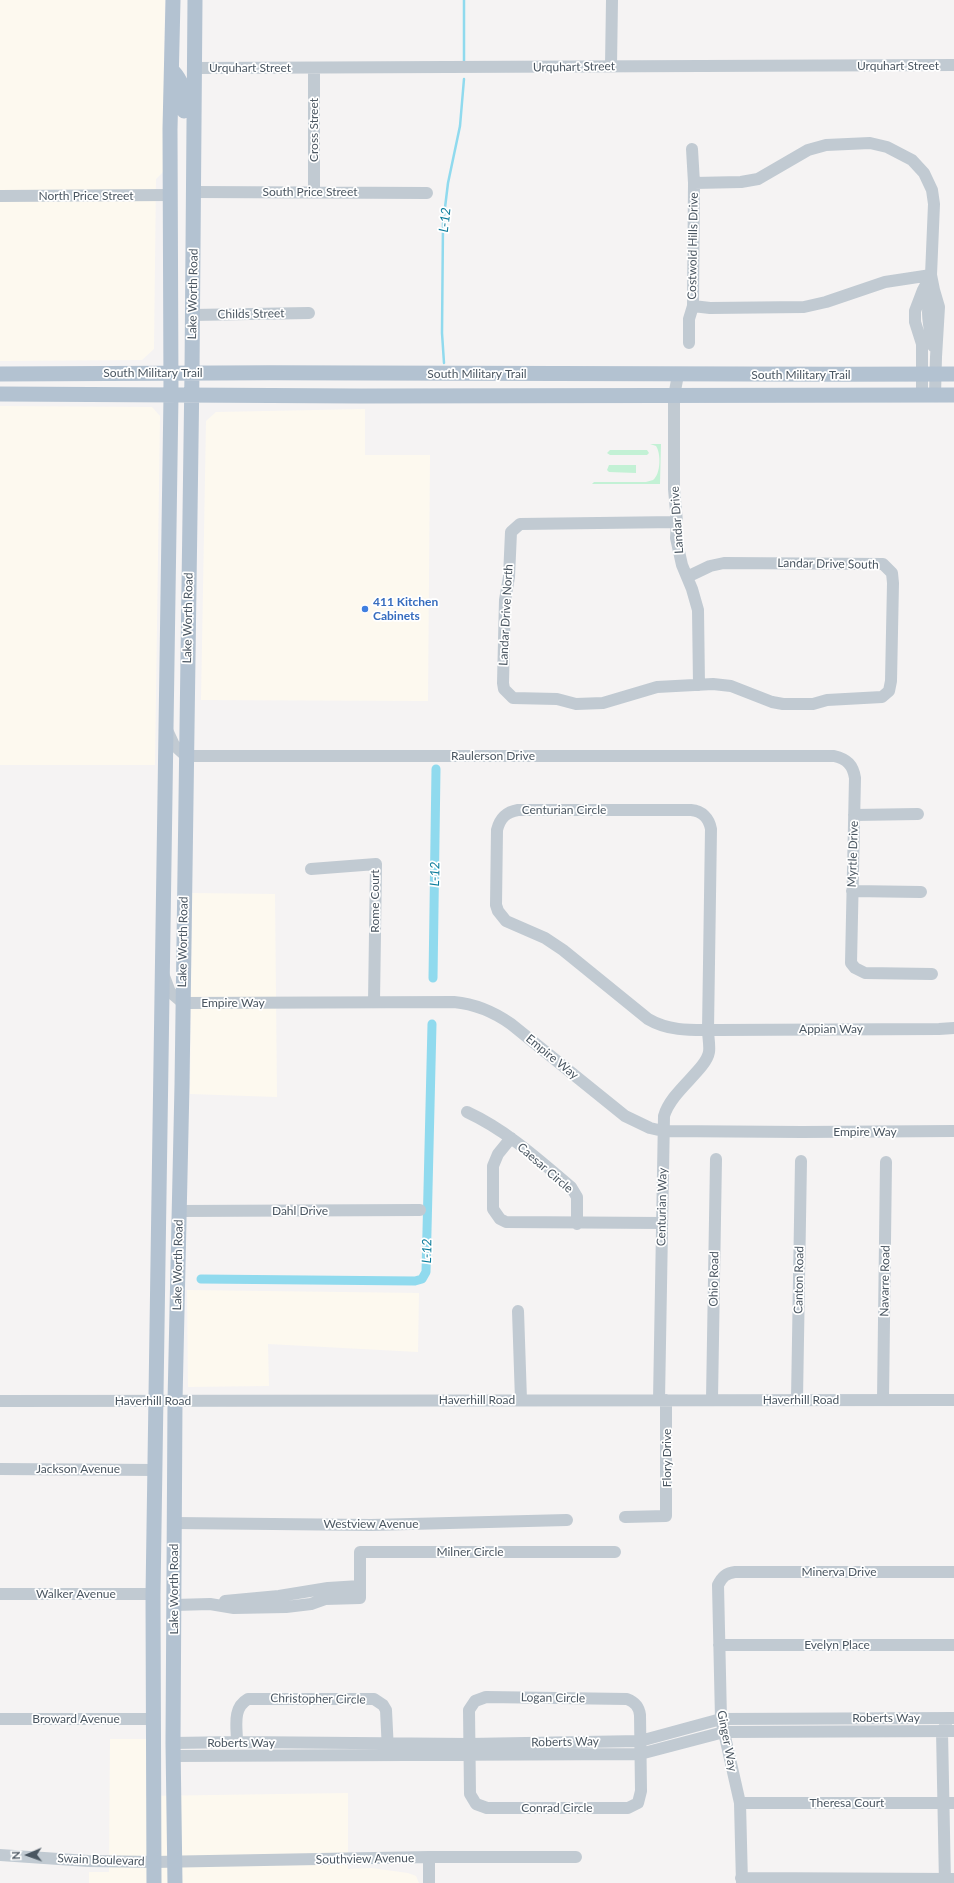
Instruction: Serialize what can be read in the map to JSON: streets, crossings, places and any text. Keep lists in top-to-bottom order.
{
  "streets": {
    "main road": ["Lake Worth Road", "South Military Trail"],
    "street": [
      "Urquhart Street",
      "Cross Street",
      "South Price Street",
      "North Price Street",
      "Costwold Hills Drive",
      "Childs Street",
      "Landar Drive",
      "Landar Drive South",
      "Landar Drive North",
      "Raulerson Drive",
      "Centurian Circle",
      "Myrtle Drive",
      "Rome Court",
      "Empire Way",
      "Appian Way",
      "Caesar Circle",
      "Centurian Way",
      "Dahl Drive",
      "Ohio Road",
      "Canton Road",
      "Navarre Road",
      "Haverhill Road",
      "Flory Drive",
      "Jackson Avenue",
      "Westview Avenue",
      "Milner Circle",
      "Minerva Drive",
      "Walker Avenue",
      "Evelyn Place",
      "Logan Circle",
      "Christopher Circle",
      "Roberts Way",
      "Broward Avenue",
      "Ginger Way",
      "Theresa Court",
      "Conrad Circle",
      "Southview Avenue",
      "Swain Boulevard"
    ]
  },
  "crossings": [
    ["Urquhart Street", "Cross Street"],
    ["Urquhart Street", "Lake Worth Road"],
    ["Cross Street", "South Price Street"],
    ["South Price Street", "Lake Worth Road"],
    ["North Price Street", "Lake Worth Road"],
    ["Lake Worth Road", "Childs Street"],
    ["Lake Worth Road", "South Military Trail"],
    ["Lake Worth Road", "Raulerson Drive"],
    ["Lake Worth Road", "Empire Way"],
    ["Lake Worth Road", "Dahl Drive"],
    ["Lake Worth Road", "Haverhill Road"],
    ["Lake Worth Road", "Jackson Avenue"],
    ["Lake Worth Road", "Westview Avenue"],
    ["Lake Worth Road", "Milner Circle"],
    ["Lake Worth Road", "Walker Avenue"],
    ["Lake Worth Road", "Roberts Way"],
    ["Lake Worth Road", "Broward Avenue"],
    ["Lake Worth Road", "Southview Avenue"],
    ["Lake Worth Road", "Swain Boulevard"],
    ["South Military Trail", "Landar Drive"],
    ["Landar Drive", "Landar Drive South"],
    ["Landar Drive", "Landar Drive North"],
    ["Landar Drive South", "Landar Drive North"],
    ["Raulerson Drive", "Myrtle Drive"],
    ["Centurian Circle", "Appian Way"],
    ["Centurian Circle", "Centurian Way"],
    ["Rome Court", "Empire Way"],
    ["Empire Way", "Centurian Way"],
    ["Appian Way", "Centurian Way"],
    ["Caesar Circle", "Centurian Way"],
    ["Centurian Way", "Haverhill Road"],
    ["Centurian Way", "Flory Drive"],
    ["Ohio Road", "Haverhill Road"],
    ["Canton Road", "Haverhill Road"],
    ["Navarre Road", "Haverhill Road"],
    ["Haverhill Road", "Flory Drive"],
    ["Minerva Drive", "Ginger Way"],
    ["Evelyn Place", "Ginger Way"],
    ["Logan Circle", "Roberts Way"],
    ["Logan Circle", "Conrad Circle"],
    ["Christopher Circle", "Roberts Way"],
    ["Roberts Way", "Ginger Way"],
    ["Roberts Way", "Conrad Circle"],
    ["Ginger Way", "Theresa Court"],
    ["Southview Avenue", "Swain Boulevard"]
  ],
  "water": ["L-12"],
  "places": ["411 Kitchen Cabinets"],
  "north": "left"
}
